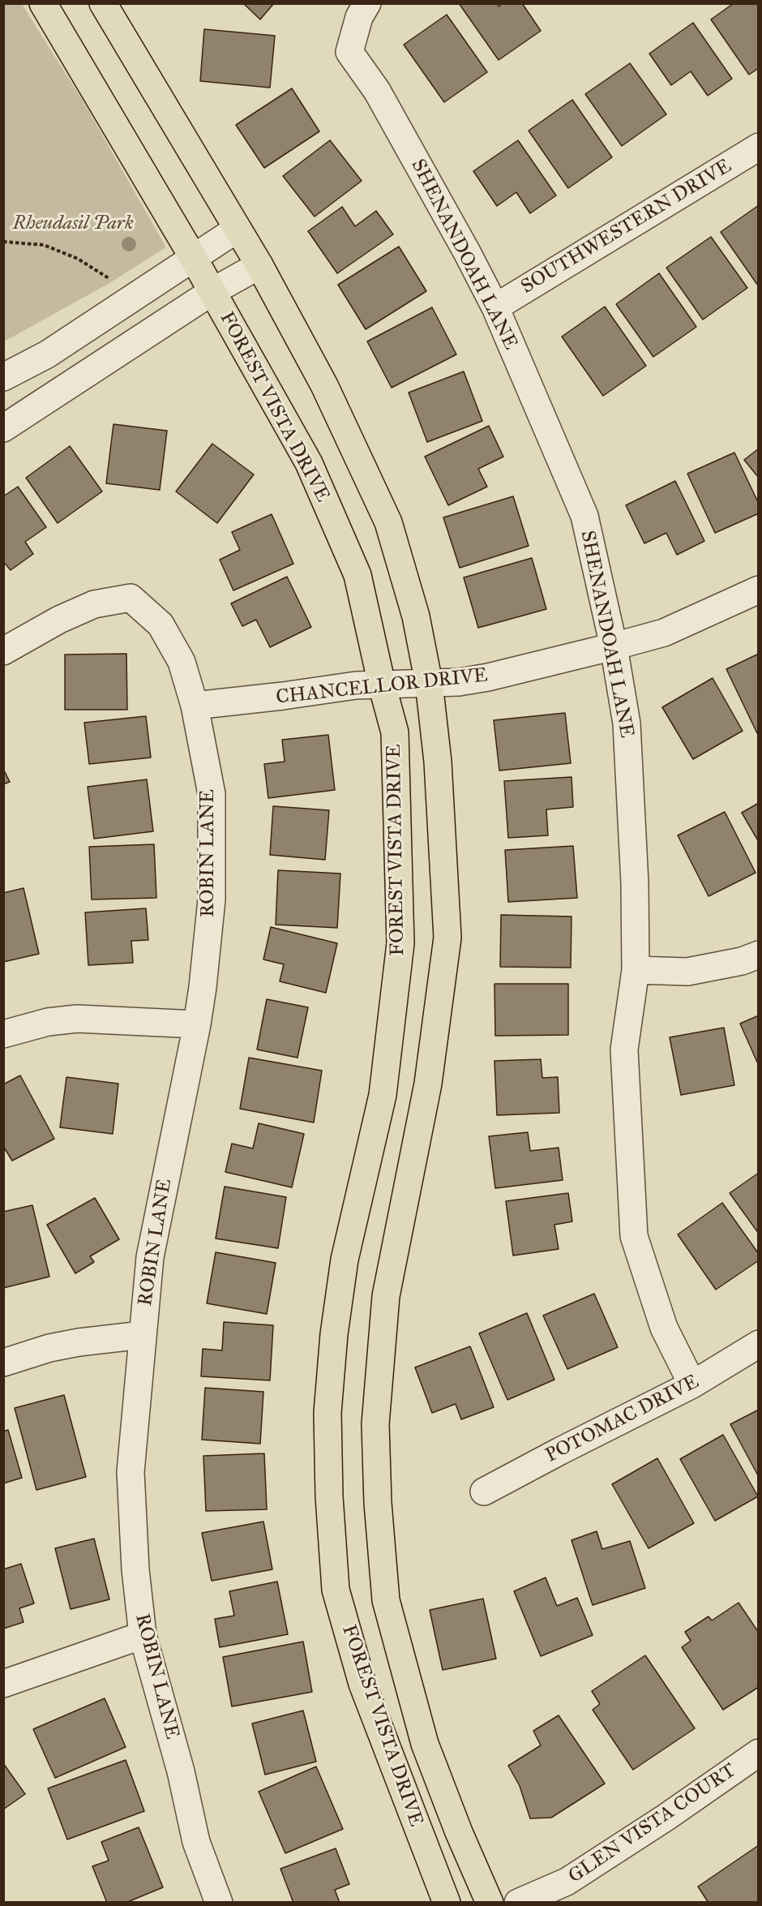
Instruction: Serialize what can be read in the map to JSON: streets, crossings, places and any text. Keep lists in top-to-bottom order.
{
  "streets": {
    "main road": ["FOREST VISTA DRIVE"],
    "street": [
      "SOUTHWESTERN DRIVE",
      "SHENANDOAH LANE",
      "CHANCELLOR DRIVE",
      "ROBIN LANE",
      "POTOMAC DRIVE",
      "GLEN VISTA COURT"
    ]
  },
  "crossings": [
    ["SOUTHWESTERN DRIVE", "SHENANDOAH LANE"],
    ["SHENANDOAH LANE", "CHANCELLOR DRIVE"],
    ["SHENANDOAH LANE", "POTOMAC DRIVE"],
    ["FOREST VISTA DRIVE", "CHANCELLOR DRIVE"],
    ["CHANCELLOR DRIVE", "ROBIN LANE"]
  ],
  "parks": ["Rheudasil Park"]
}
